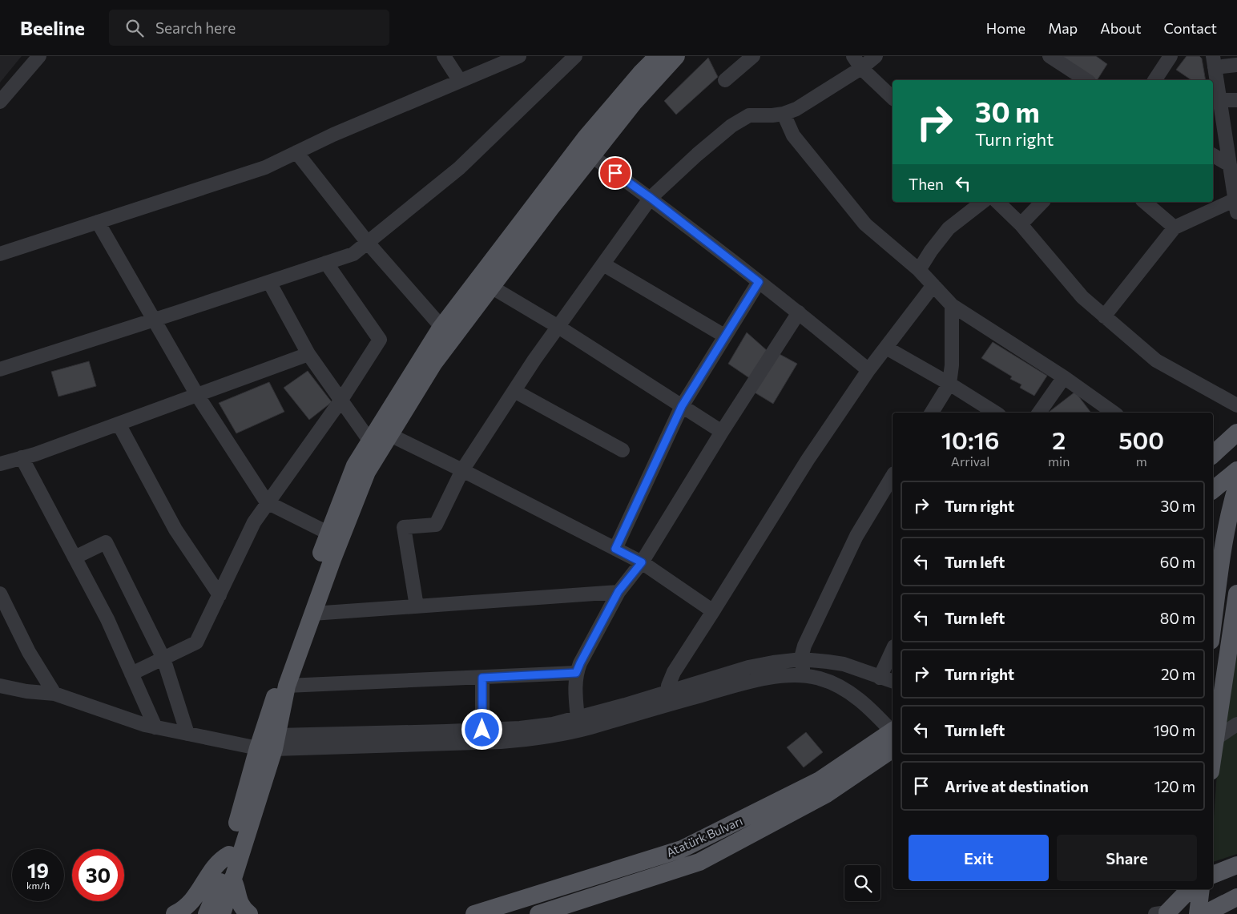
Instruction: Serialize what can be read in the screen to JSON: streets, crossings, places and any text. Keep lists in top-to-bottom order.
{
  "streets": {
    "main road": ["Atatürk Bulvarı"]
  },
  "page": {
    "header": "Beeline",
    "search": "Search here",
    "nav": [
      "Home",
      "Map",
      "About",
      "Contact"
    ],
    "turn": ["30 m", "Turn right"],
    "then": "Then",
    "eta": [
      "10:16",
      "Arrival",
      "2",
      "min",
      "500",
      "m"
    ],
    "list": [
      {
        "name": "Turn right",
        "value": "30 m"
      },
      {
        "name": "Turn left",
        "value": "60 m"
      },
      {
        "name": "Turn left",
        "value": "80 m"
      },
      {
        "name": "Turn right",
        "value": "20 m"
      },
      {
        "name": "Turn left",
        "value": "190 m"
      },
      {
        "name": "Arrive at destination",
        "value": "120 m"
      }
    ],
    "buttons": ["Exit", "Share"],
    "speed": "19 km/h",
    "limit": "30"
  }
}
